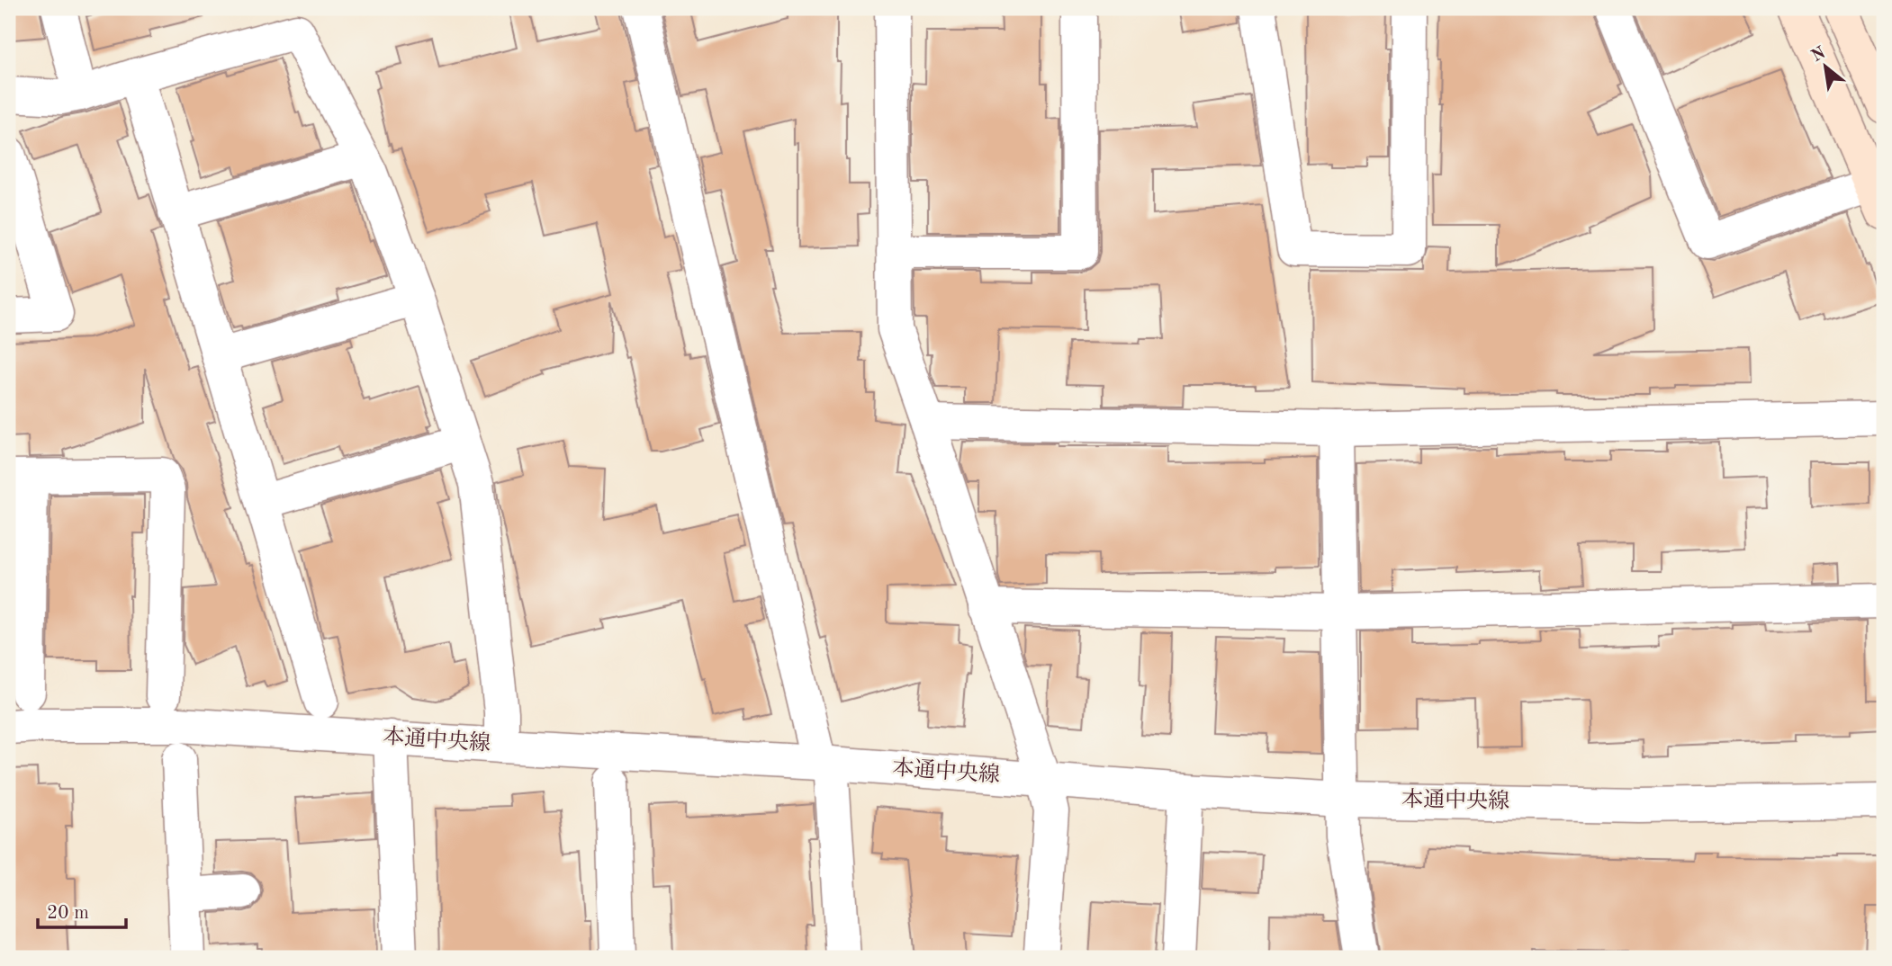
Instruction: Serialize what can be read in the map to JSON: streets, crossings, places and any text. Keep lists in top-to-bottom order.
{
  "streets": {
    "street": ["本通中央線"]
  },
  "scale_bar": "20 m",
  "north": "top left"
}
